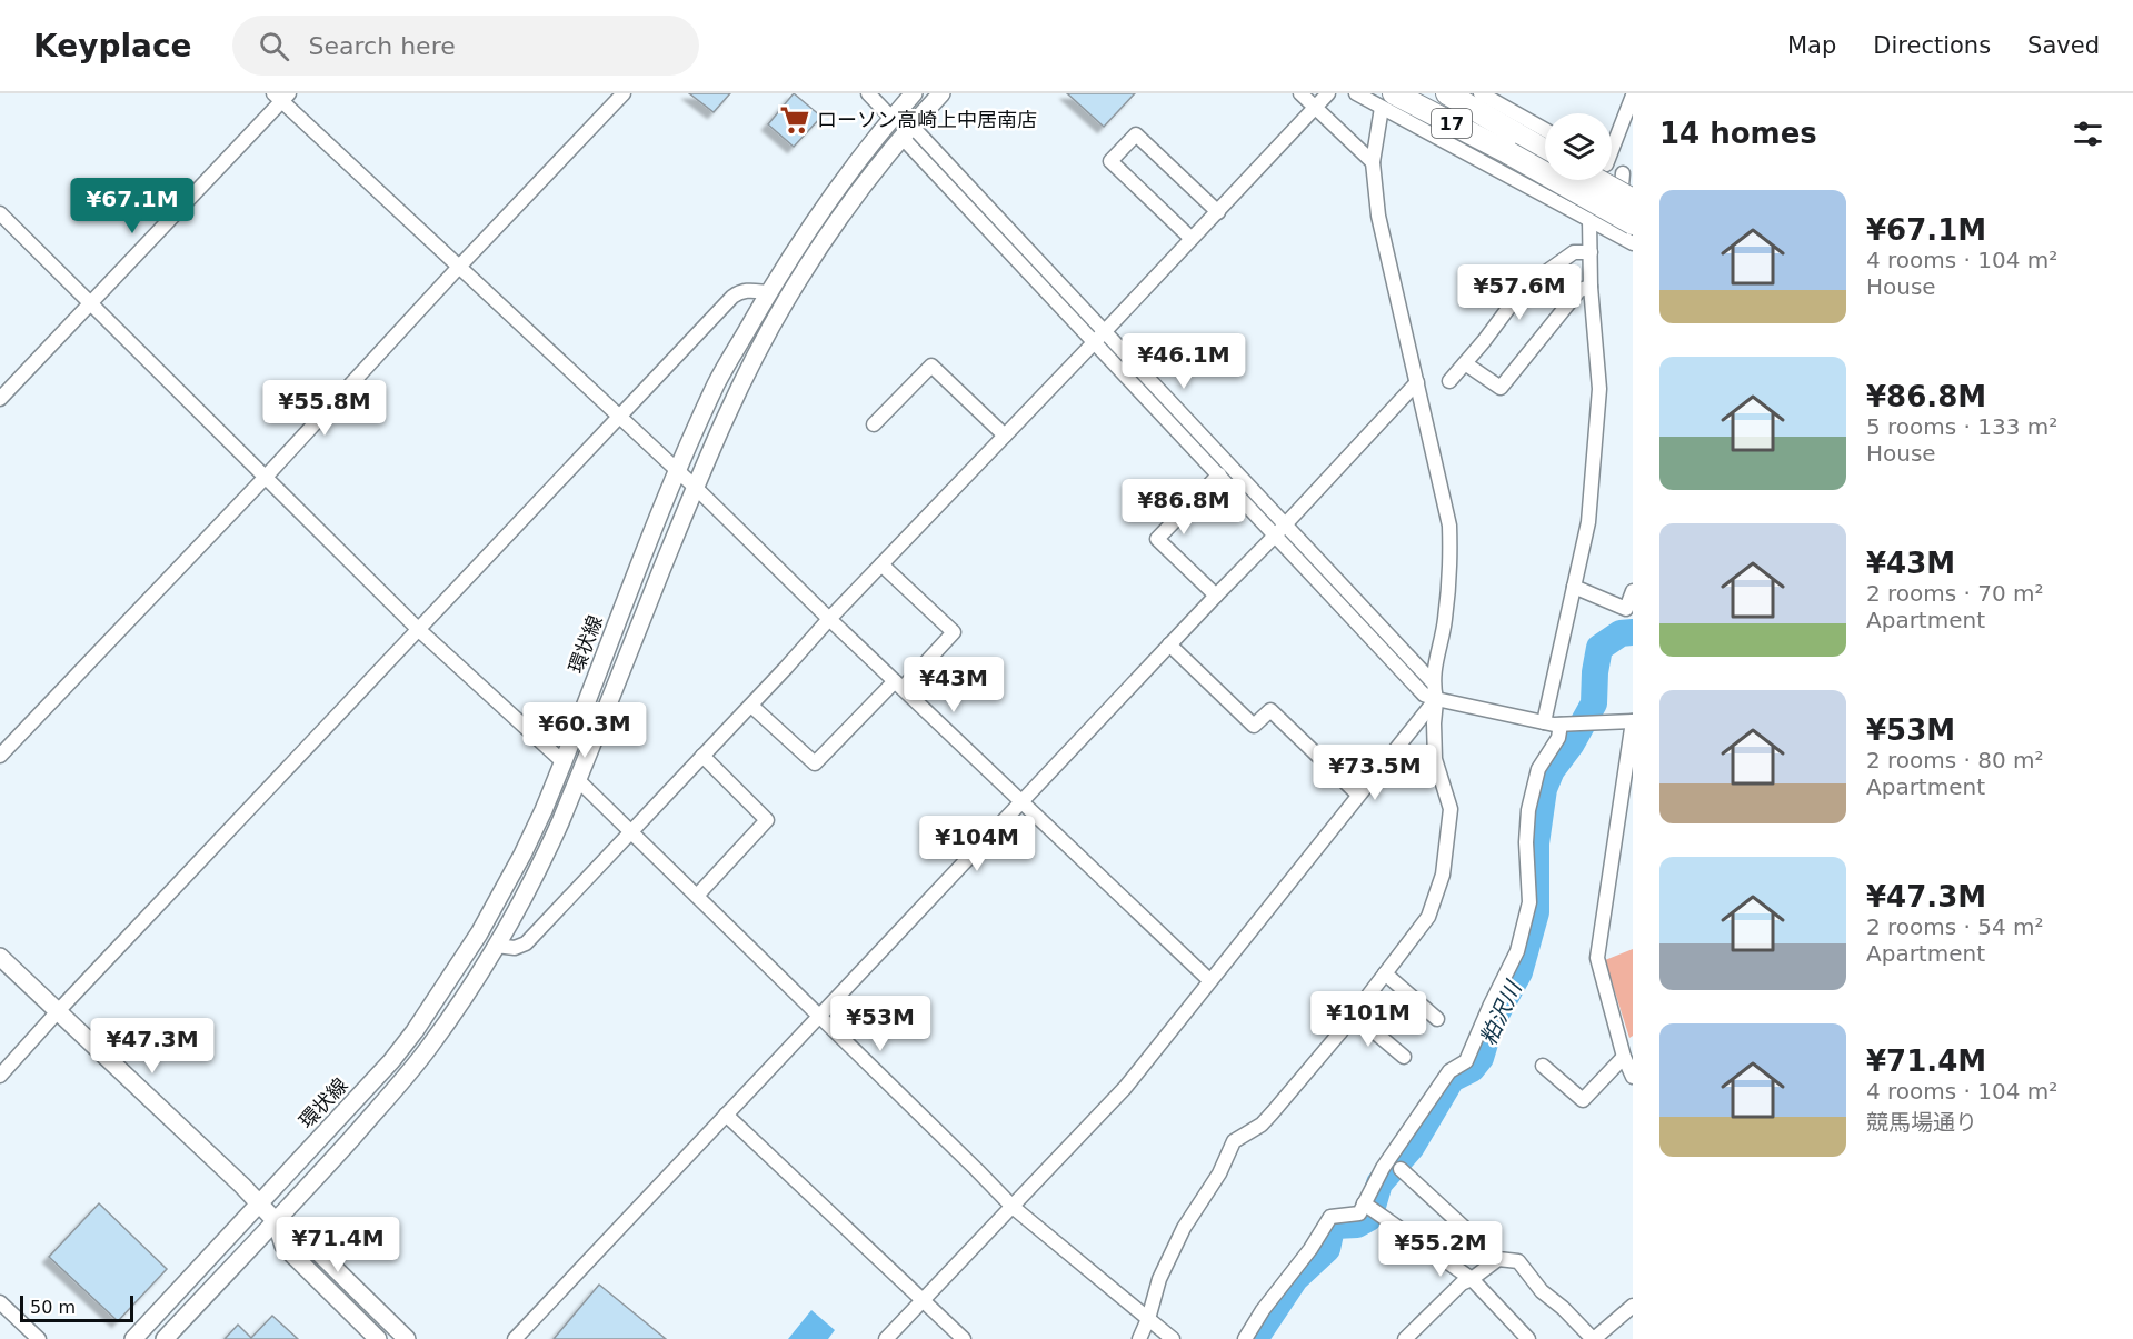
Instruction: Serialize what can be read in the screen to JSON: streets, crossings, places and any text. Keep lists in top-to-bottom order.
{
  "streets": {
    "highway": ["17"],
    "street": ["環状線"]
  },
  "water": ["粕沢川"],
  "places": {
    "supermarket": ["ローソン高崎上中居南店"]
  },
  "scale_bar": "50 m",
  "page": {
    "header": "Keyplace",
    "search": "Search here",
    "nav": ["Map", "Directions", "Saved"],
    "heading": "14 homes",
    "list": [
      {
        "name": "¥67.1M",
        "note": "4 rooms · 104 m² · House"
      },
      {
        "name": "¥86.8M",
        "note": "5 rooms · 133 m² · House"
      },
      {
        "name": "¥43M",
        "note": "2 rooms · 70 m² · Apartment"
      },
      {
        "name": "¥53M",
        "note": "2 rooms · 80 m² · Apartment"
      },
      {
        "name": "¥47.3M",
        "note": "2 rooms · 54 m² · Apartment"
      },
      {
        "name": "¥71.4M",
        "note": "4 rooms · 104 m² · 競馬場通り"
      }
    ],
    "price": [
      "¥67.1M",
      "¥57.6M",
      "¥46.1M",
      "¥55.8M",
      "¥86.8M",
      "¥43M",
      "¥60.3M",
      "¥73.5M",
      "¥104M",
      "¥101M",
      "¥53M",
      "¥47.3M",
      "¥71.4M",
      "¥55.2M"
    ],
    "scale": "50 m"
  }
}
